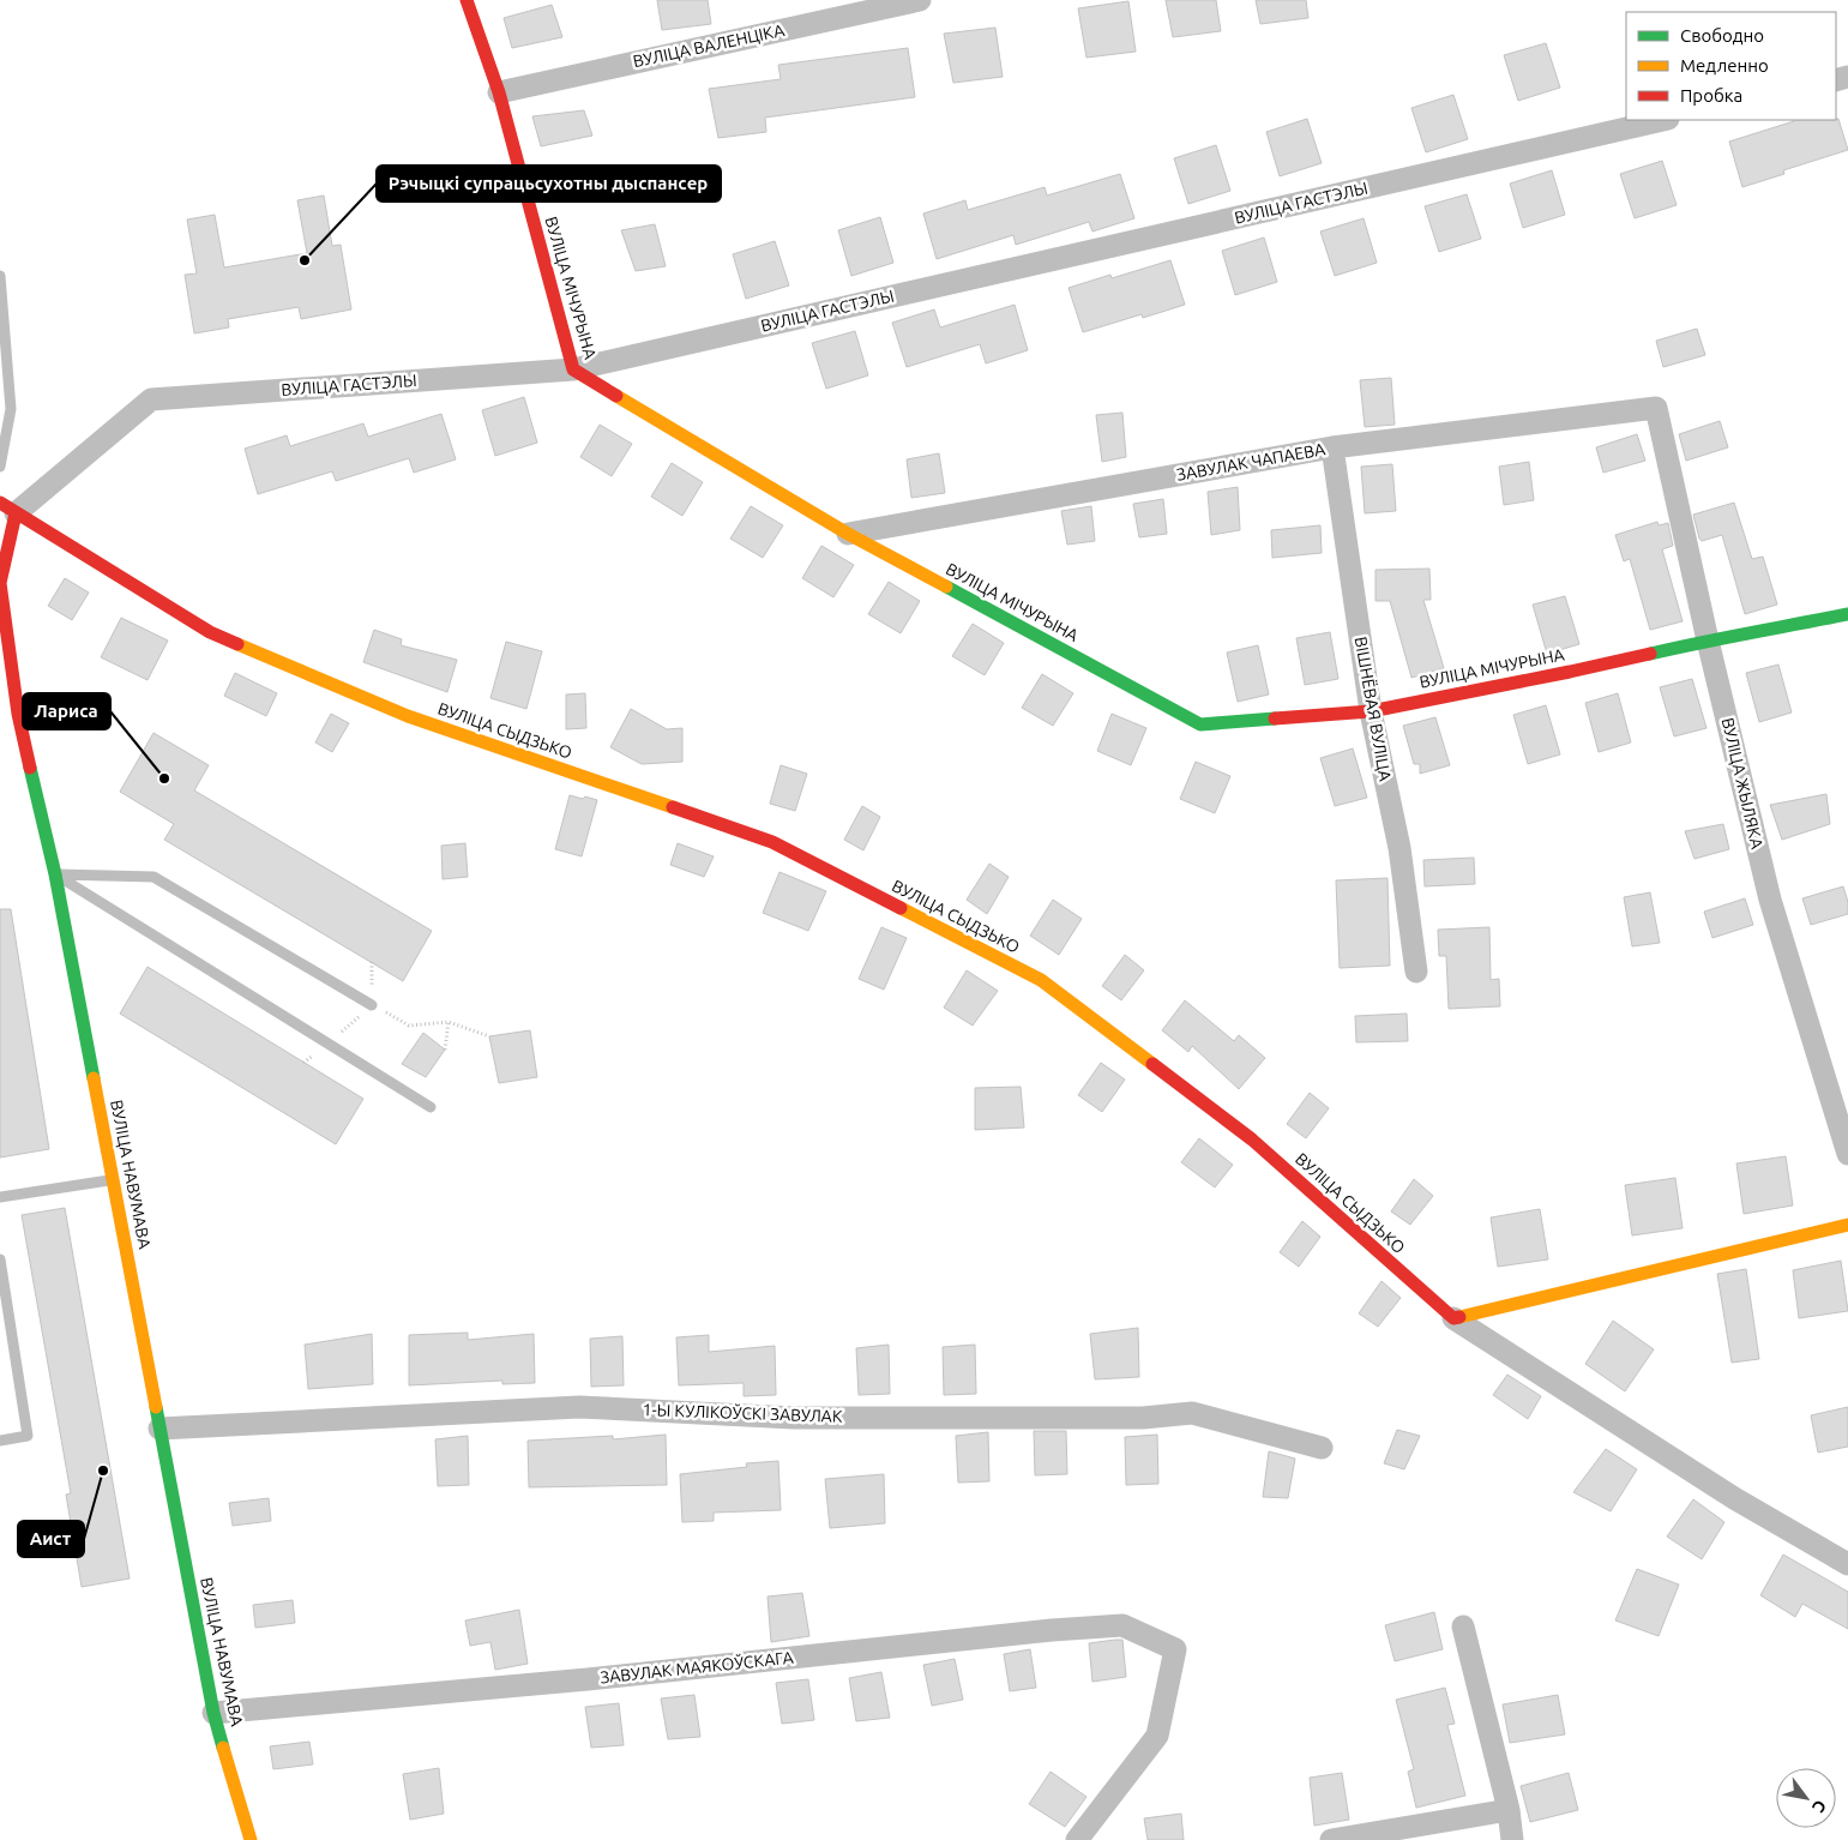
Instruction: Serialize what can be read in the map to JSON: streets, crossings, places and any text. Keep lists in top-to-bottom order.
{
  "streets": {
    "street": [
      "ВУЛІЦА ВАЛЕНЦІКА",
      "ВУЛІЦА ГАСТЭЛЫ",
      "ВУЛІЦА МІЧУРЫНА",
      "ЗАВУЛАК ЧАПАЕВА",
      "ВІШНЁВАЯ ВУЛІЦА",
      "ВУЛІЦА СЫДЗЬКО",
      "ВУЛІЦА ЖЫЛЯКА",
      "ВУЛІЦА НАВУМАВА",
      "1-Ы КУЛІКОЎСКІ ЗАВУЛАК",
      "ЗАВУЛАК МАЯКОЎСКАГА"
    ]
  },
  "crossings": [
    ["ВУЛІЦА ВАЛЕНЦІКА", "ВУЛІЦА МІЧУРЫНА"],
    ["ВУЛІЦА ГАСТЭЛЫ", "ВУЛІЦА МІЧУРЫНА"],
    ["ВУЛІЦА ГАСТЭЛЫ", "ВУЛІЦА СЫДЗЬКО"],
    ["ВУЛІЦА ГАСТЭЛЫ", "ВУЛІЦА НАВУМАВА"],
    ["ВУЛІЦА МІЧУРЫНА", "ЗАВУЛАК ЧАПАЕВА"],
    ["ВУЛІЦА МІЧУРЫНА", "ВІШНЁВАЯ ВУЛІЦА"],
    ["ВУЛІЦА МІЧУРЫНА", "ВУЛІЦА ЖЫЛЯКА"],
    ["ЗАВУЛАК ЧАПАЕВА", "ВІШНЁВАЯ ВУЛІЦА"],
    ["ЗАВУЛАК ЧАПАЕВА", "ВУЛІЦА ЖЫЛЯКА"],
    ["ВУЛІЦА СЫДЗЬКО", "ВУЛІЦА НАВУМАВА"],
    ["ВУЛІЦА НАВУМАВА", "1-Ы КУЛІКОЎСКІ ЗАВУЛАК"],
    ["ВУЛІЦА НАВУМАВА", "ЗАВУЛАК МАЯКОЎСКАГА"]
  ],
  "places": ["Рэчыцкі супрацьсухотны дыспансер", "Лариса", "Аист"],
  "legend": ["Свободно", "Медленно", "Пробка"],
  "north": "bottom right"
}
